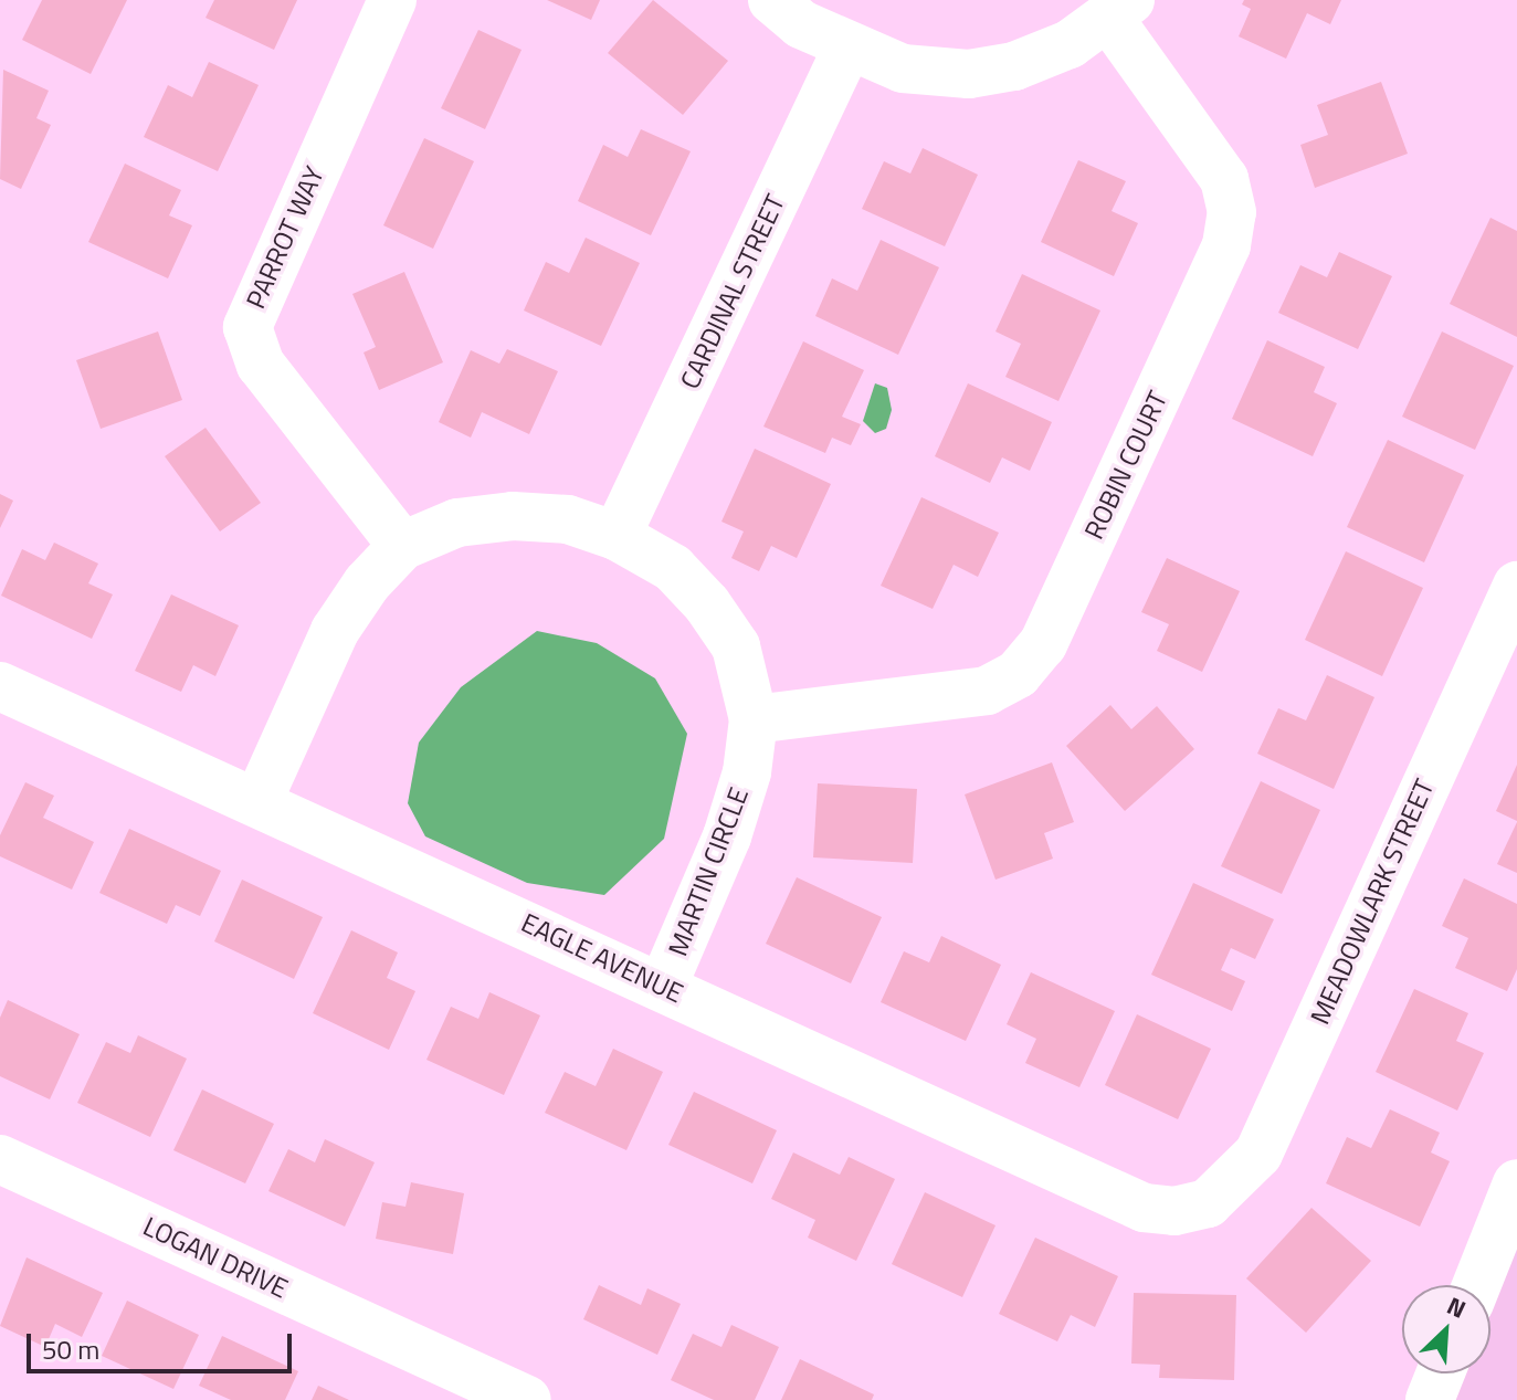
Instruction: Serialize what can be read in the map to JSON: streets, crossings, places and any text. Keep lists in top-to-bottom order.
{
  "streets": {
    "street": [
      "PARROT WAY",
      "CARDINAL STREET",
      "ROBIN COURT",
      "MARTIN CIRCLE",
      "MEADOWLARK STREET",
      "EAGLE AVENUE",
      "LOGAN DRIVE"
    ]
  },
  "crossings": [
    ["PARROT WAY", "MARTIN CIRCLE"],
    ["CARDINAL STREET", "MARTIN CIRCLE"],
    ["ROBIN COURT", "MARTIN CIRCLE"],
    ["MARTIN CIRCLE", "EAGLE AVENUE"],
    ["MEADOWLARK STREET", "EAGLE AVENUE"]
  ],
  "scale_bar": "50 m",
  "north": "top right"
}
